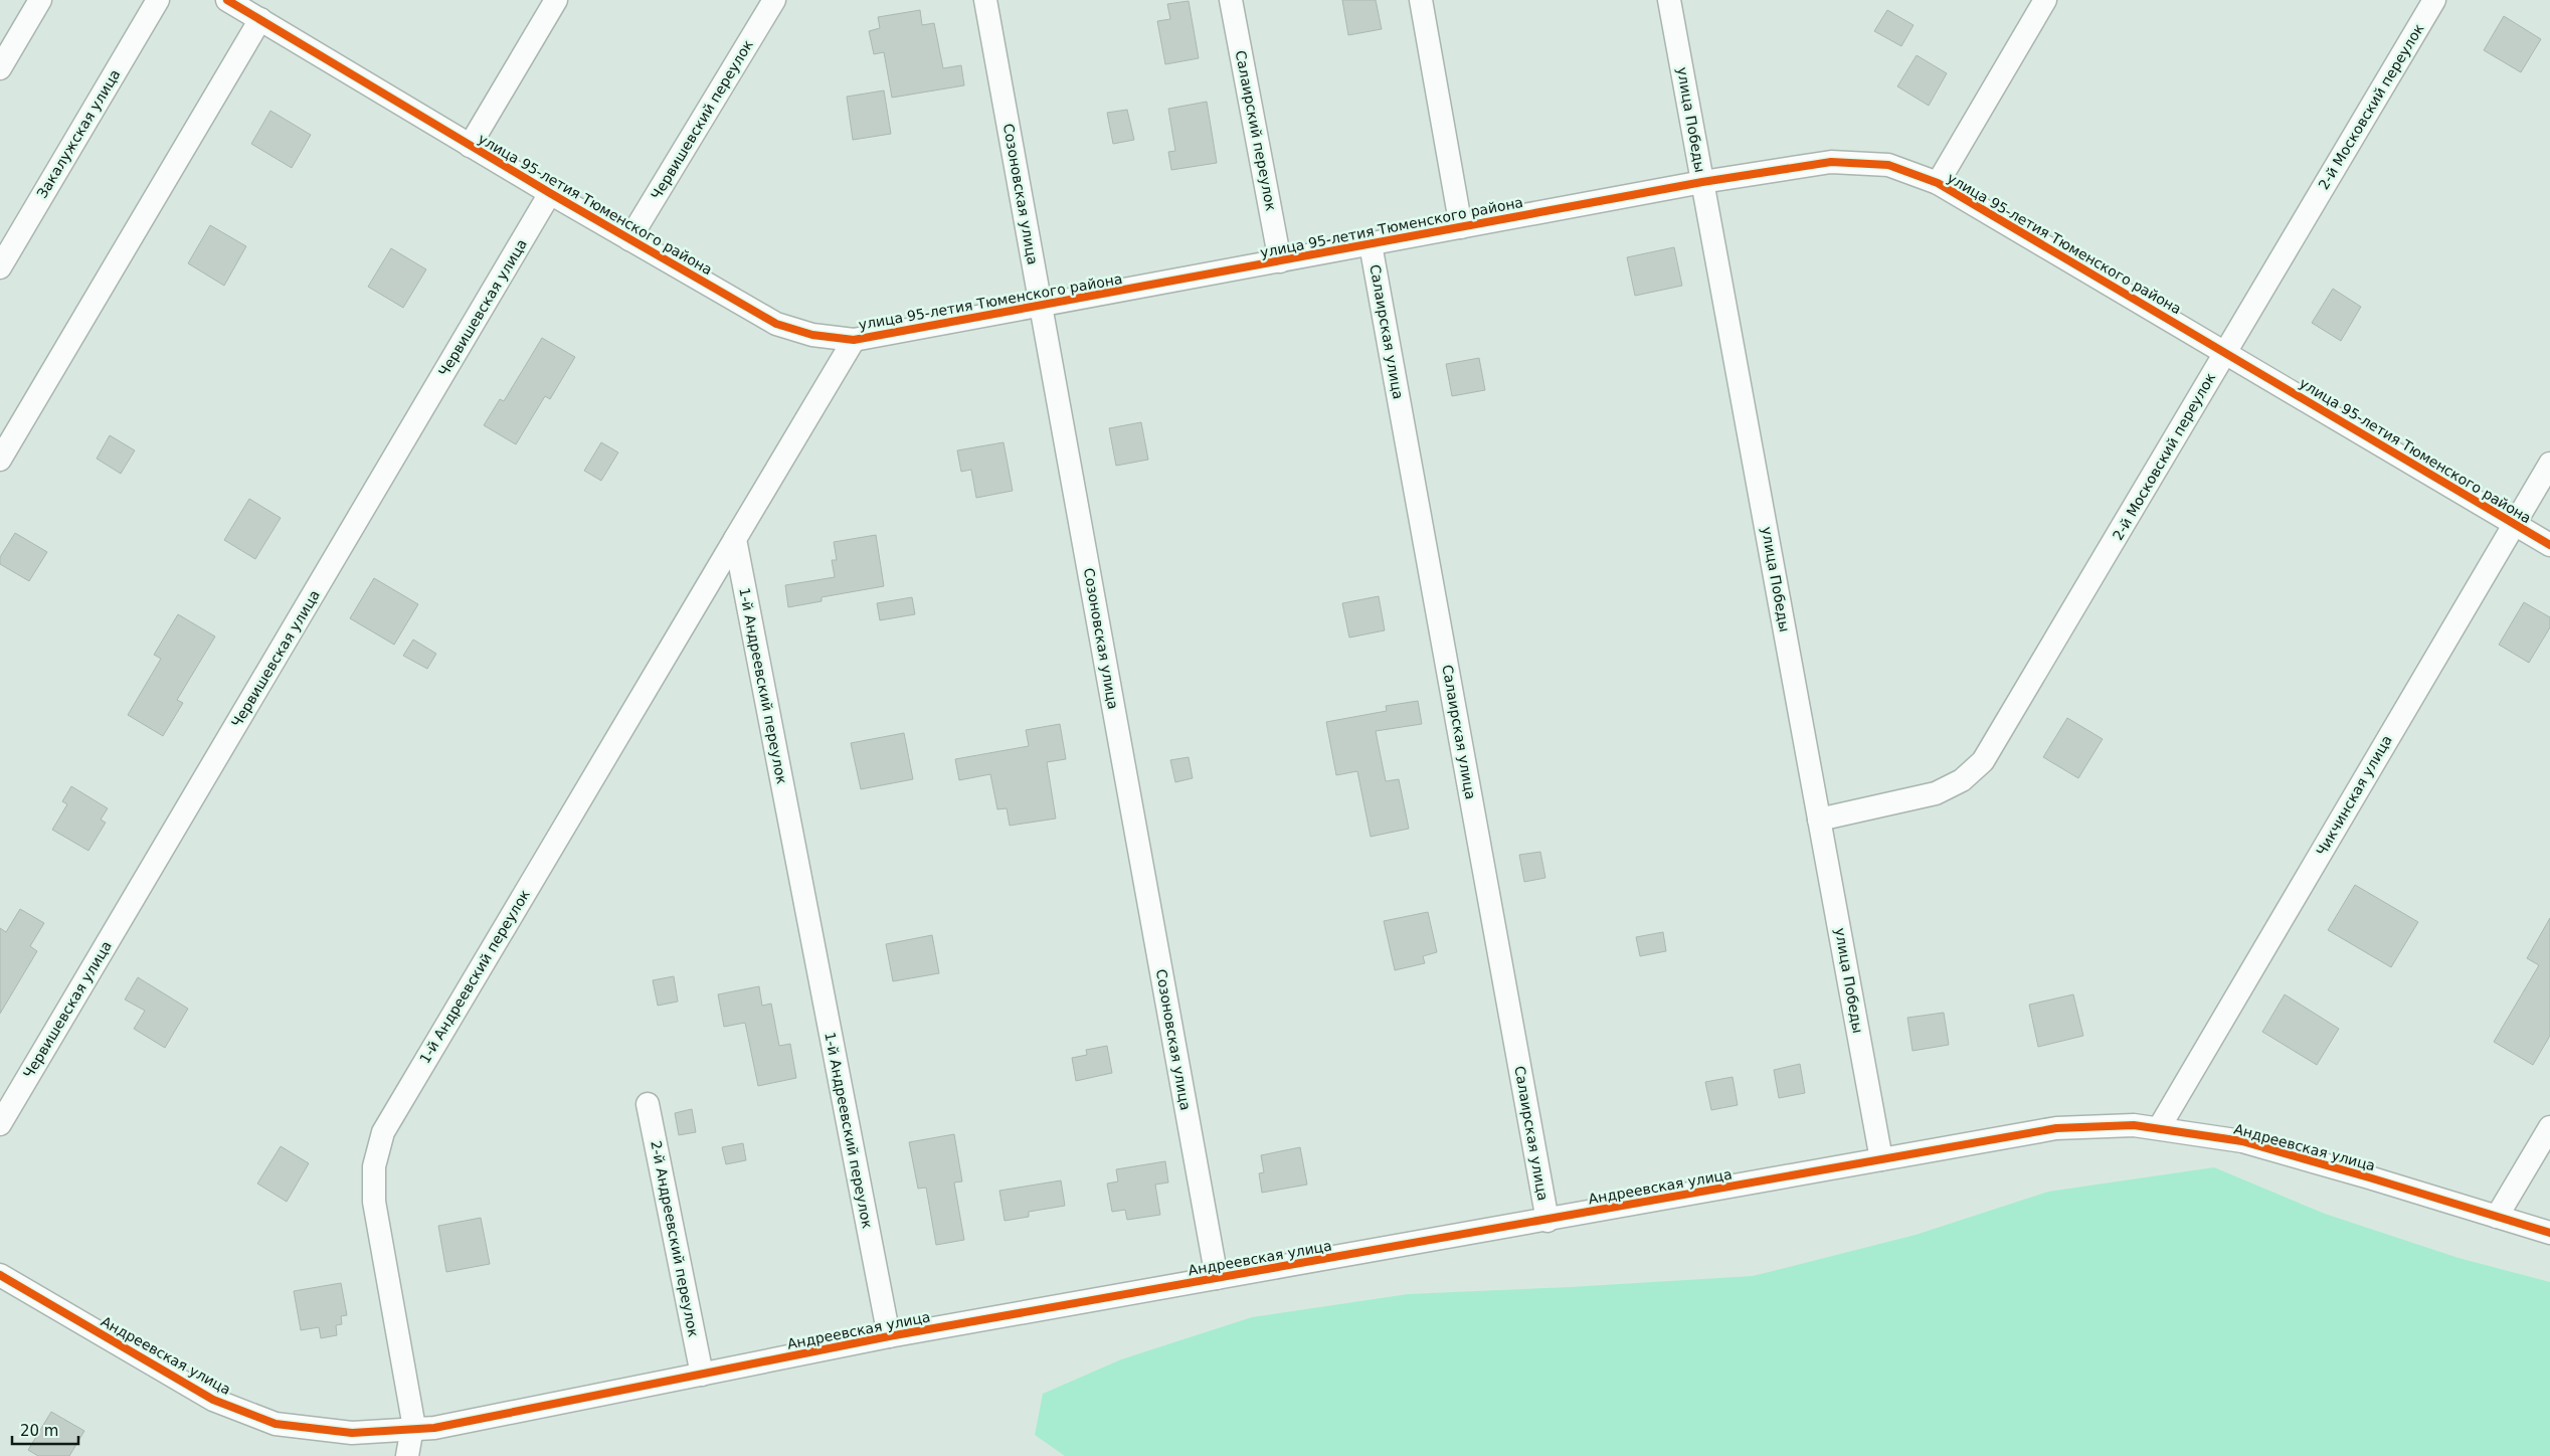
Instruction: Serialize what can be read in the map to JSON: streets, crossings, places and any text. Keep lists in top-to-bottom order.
{
  "streets": {
    "street": [
      "2-й Московский переулок",
      "Червишевский переулок",
      "улица Победы",
      "Салаирский переулок",
      "Закалужская улица",
      "Созоновская улица",
      "улица 95-летия Тюменского района",
      "Червишевская улица",
      "Салаирская улица",
      "1-й Андреевский переулок",
      "Чикчинская улица",
      "Андреевская улица",
      "2-й Андреевский переулок"
    ]
  },
  "crossings": [
    ["2-й Московский переулок", "улица Победы"],
    ["2-й Московский переулок", "улица 95-летия Тюменского района"],
    ["Червишевский переулок", "улица 95-летия Тюменского района"],
    ["улица Победы", "улица 95-летия Тюменского района"],
    ["улица Победы", "Андреевская улица"],
    ["Салаирский переулок", "улица 95-летия Тюменского района"],
    ["Созоновская улица", "улица 95-летия Тюменского района"],
    ["Созоновская улица", "Андреевская улица"],
    ["улица 95-летия Тюменского района", "Червишевская улица"],
    ["улица 95-летия Тюменского района", "Салаирская улица"],
    ["улица 95-летия Тюменского района", "1-й Андреевский переулок"],
    ["улица 95-летия Тюменского района", "Чикчинская улица"],
    ["Салаирская улица", "Андреевская улица"],
    ["1-й Андреевский переулок", "Андреевская улица"],
    ["Чикчинская улица", "Андреевская улица"],
    ["Андреевская улица", "2-й Андреевский переулок"]
  ],
  "scale_bar": "20 m"
}
